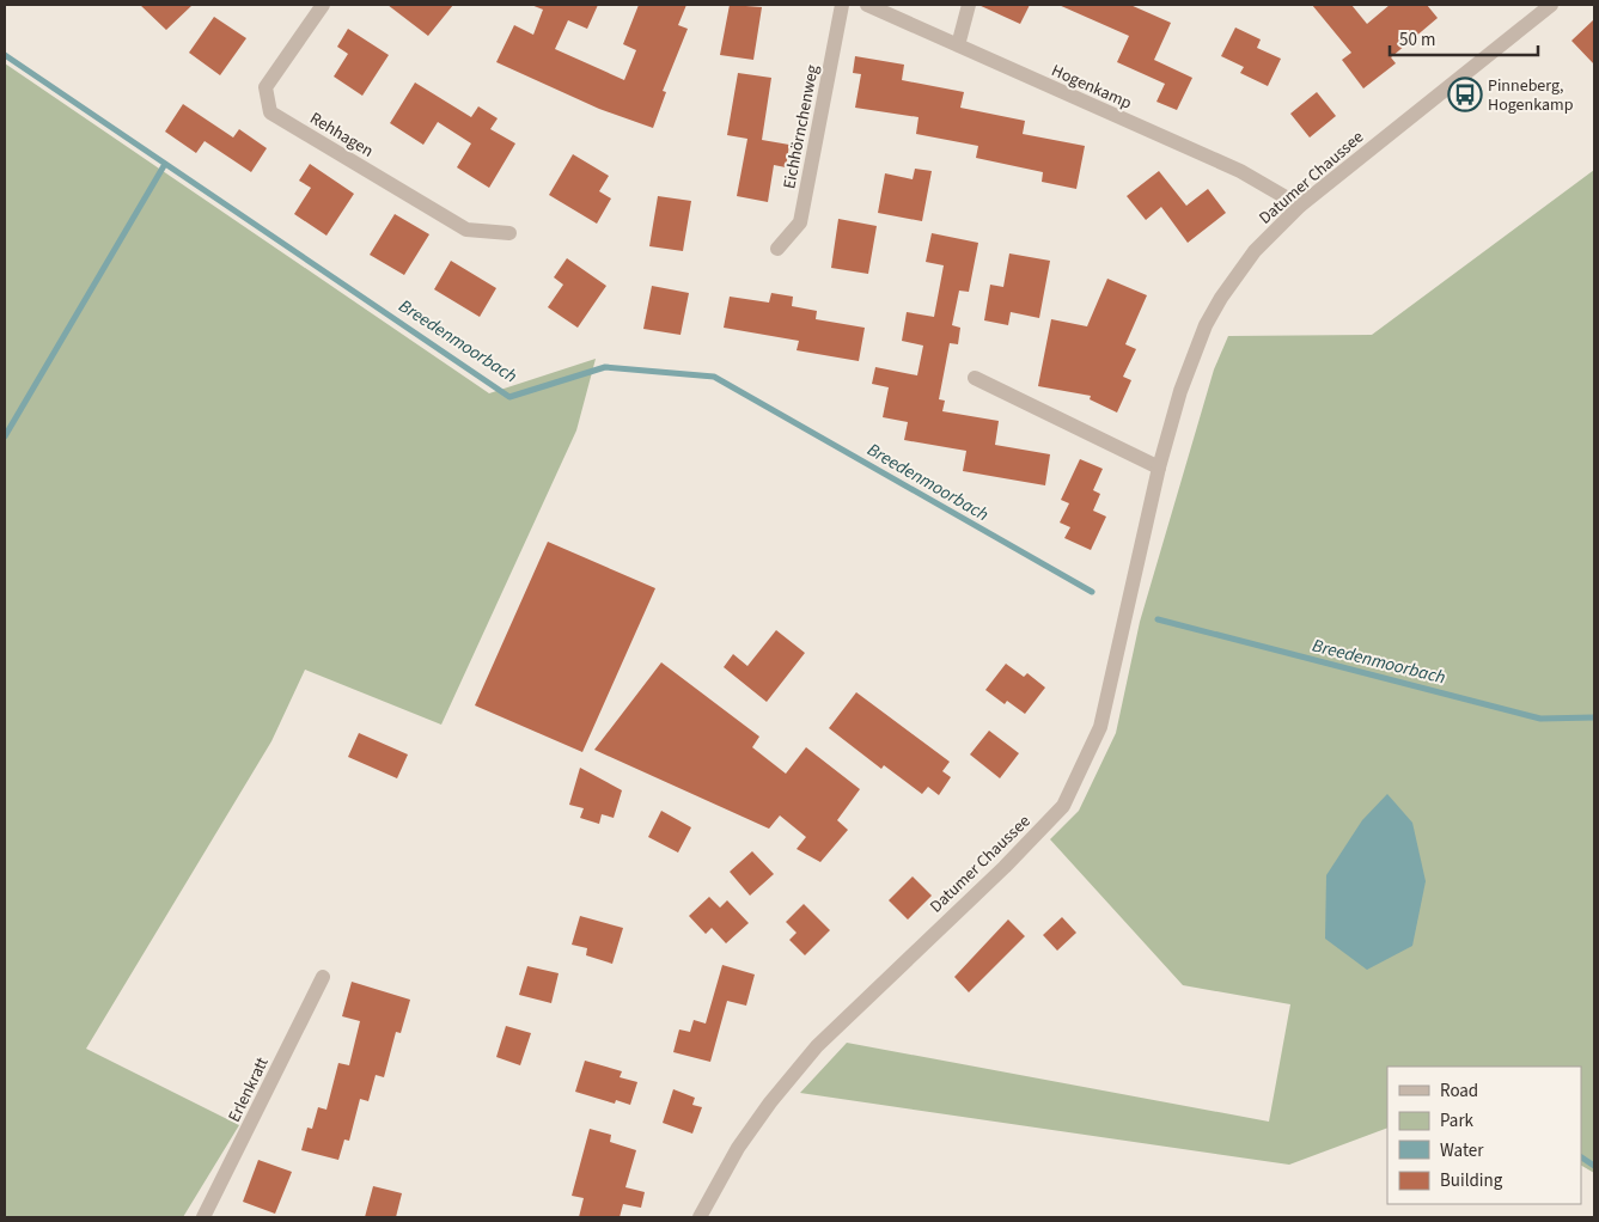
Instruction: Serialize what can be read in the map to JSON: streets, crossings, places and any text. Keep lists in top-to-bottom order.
{
  "streets": {
    "street": [
      "Hogenkamp",
      "Eichhörnchenweg",
      "Rehhagen",
      "Datumer Chaussee",
      "Erlenkratt"
    ]
  },
  "crossings": [
    ["Hogenkamp", "Datumer Chaussee"]
  ],
  "water": ["Breedenmoorbach"],
  "places": {
    "bus stop": ["Pinneberg, Hogenkamp"]
  },
  "legend": [
    "Road",
    "Park",
    "Water",
    "Building"
  ],
  "scale_bar": "50 m"
}
